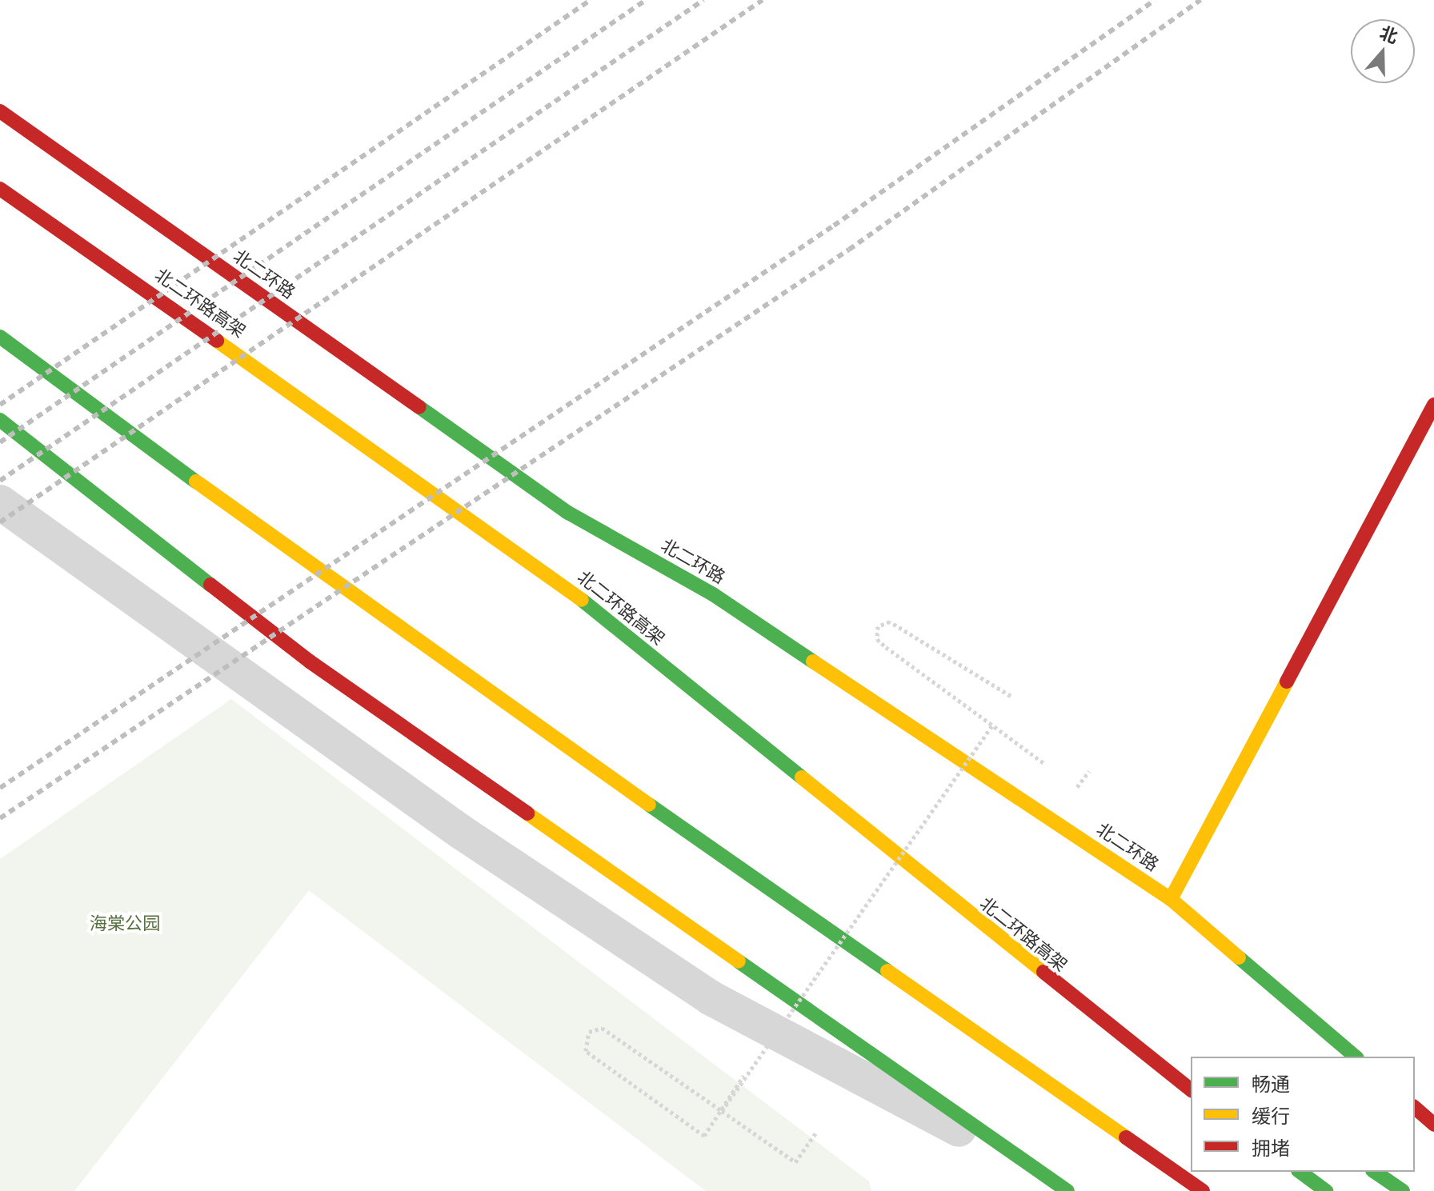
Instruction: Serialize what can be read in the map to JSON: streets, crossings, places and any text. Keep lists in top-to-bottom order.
{
  "streets": {
    "main road": ["北二环路", "北二环路高架"]
  },
  "parks": ["海棠公园"],
  "legend": ["畅通", "缓行", "拥堵"],
  "north": "top"
}
